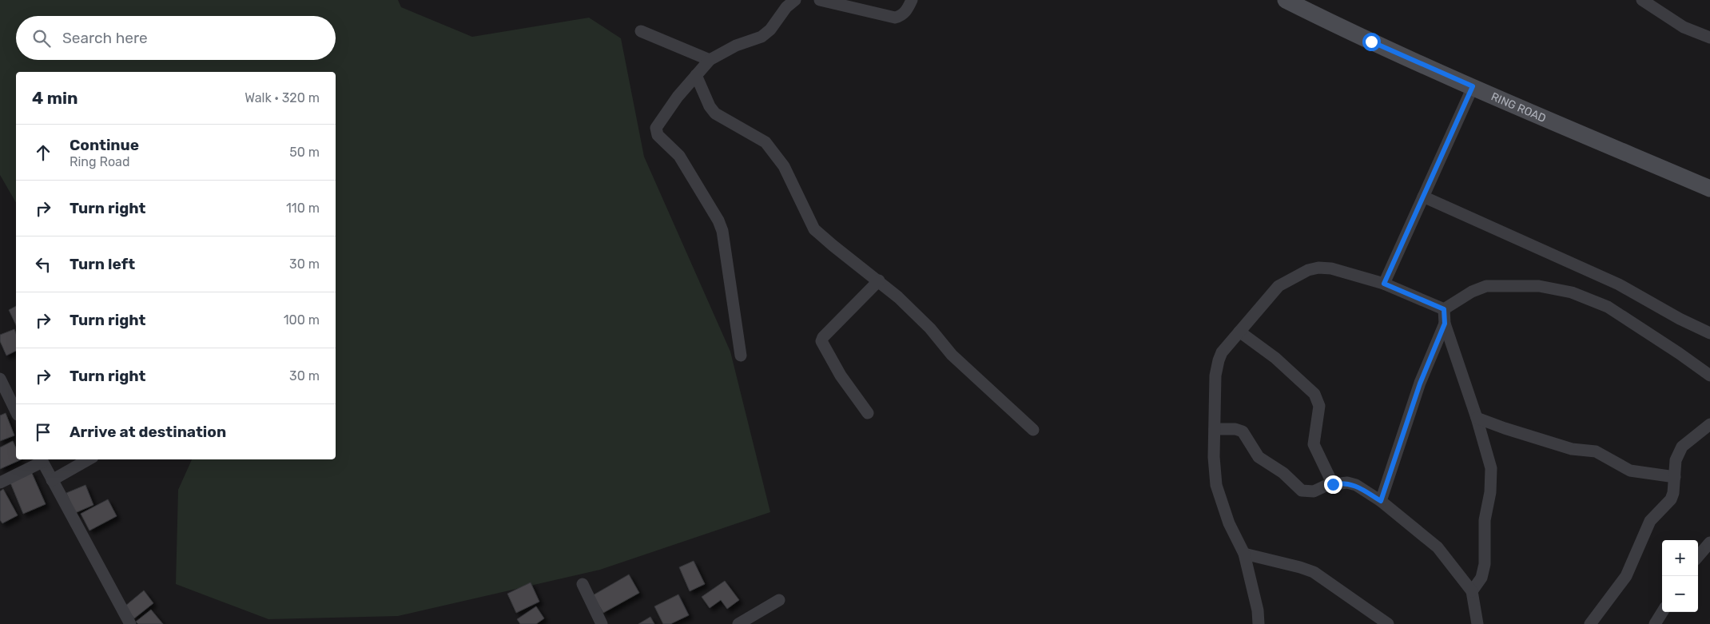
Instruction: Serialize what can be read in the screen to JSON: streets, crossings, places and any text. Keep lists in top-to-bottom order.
{
  "streets": {
    "street": ["RING ROAD"]
  },
  "page": {
    "search": "Search here",
    "heading": ["4 min", "Walk · 320 m"],
    "list": [
      ["Continue", "Ring Road", "50 m"],
      ["Turn right", "110 m"],
      ["Turn left", "30 m"],
      ["Turn right", "100 m"],
      ["Turn right", "30 m"],
      "Arrive at destination"
    ],
    "map_buttons": ["+", "−"]
  }
}
